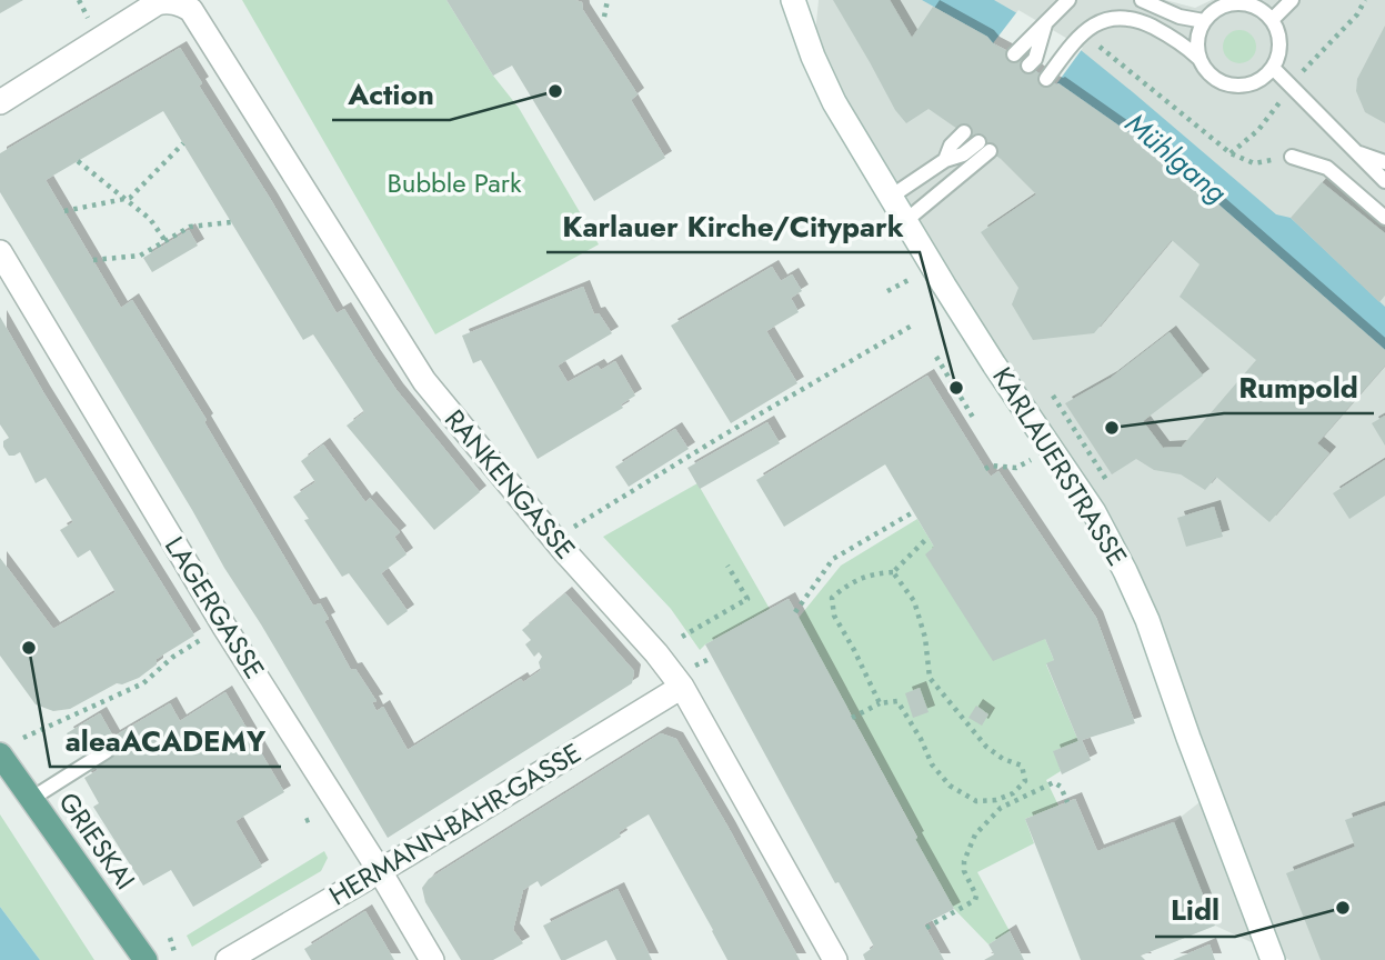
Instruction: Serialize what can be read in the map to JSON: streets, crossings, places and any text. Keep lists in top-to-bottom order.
{
  "streets": {
    "main road": ["GRIESKAI"],
    "street": [
      "KARLAUERSTRASSE",
      "RANKENGASSE",
      "LAGERGASSE",
      "HERMANN-BAHR-GASSE"
    ]
  },
  "crossings": [
    ["RANKENGASSE", "HERMANN-BAHR-GASSE"],
    ["LAGERGASSE", "HERMANN-BAHR-GASSE"]
  ],
  "water": ["Mühlgang"],
  "parks": ["Bubble Park"],
  "places": [
    "Action",
    "Karlauer Kirche/Citypark",
    "Rumpold",
    "aleaACADEMY",
    "Lidl"
  ]
}
